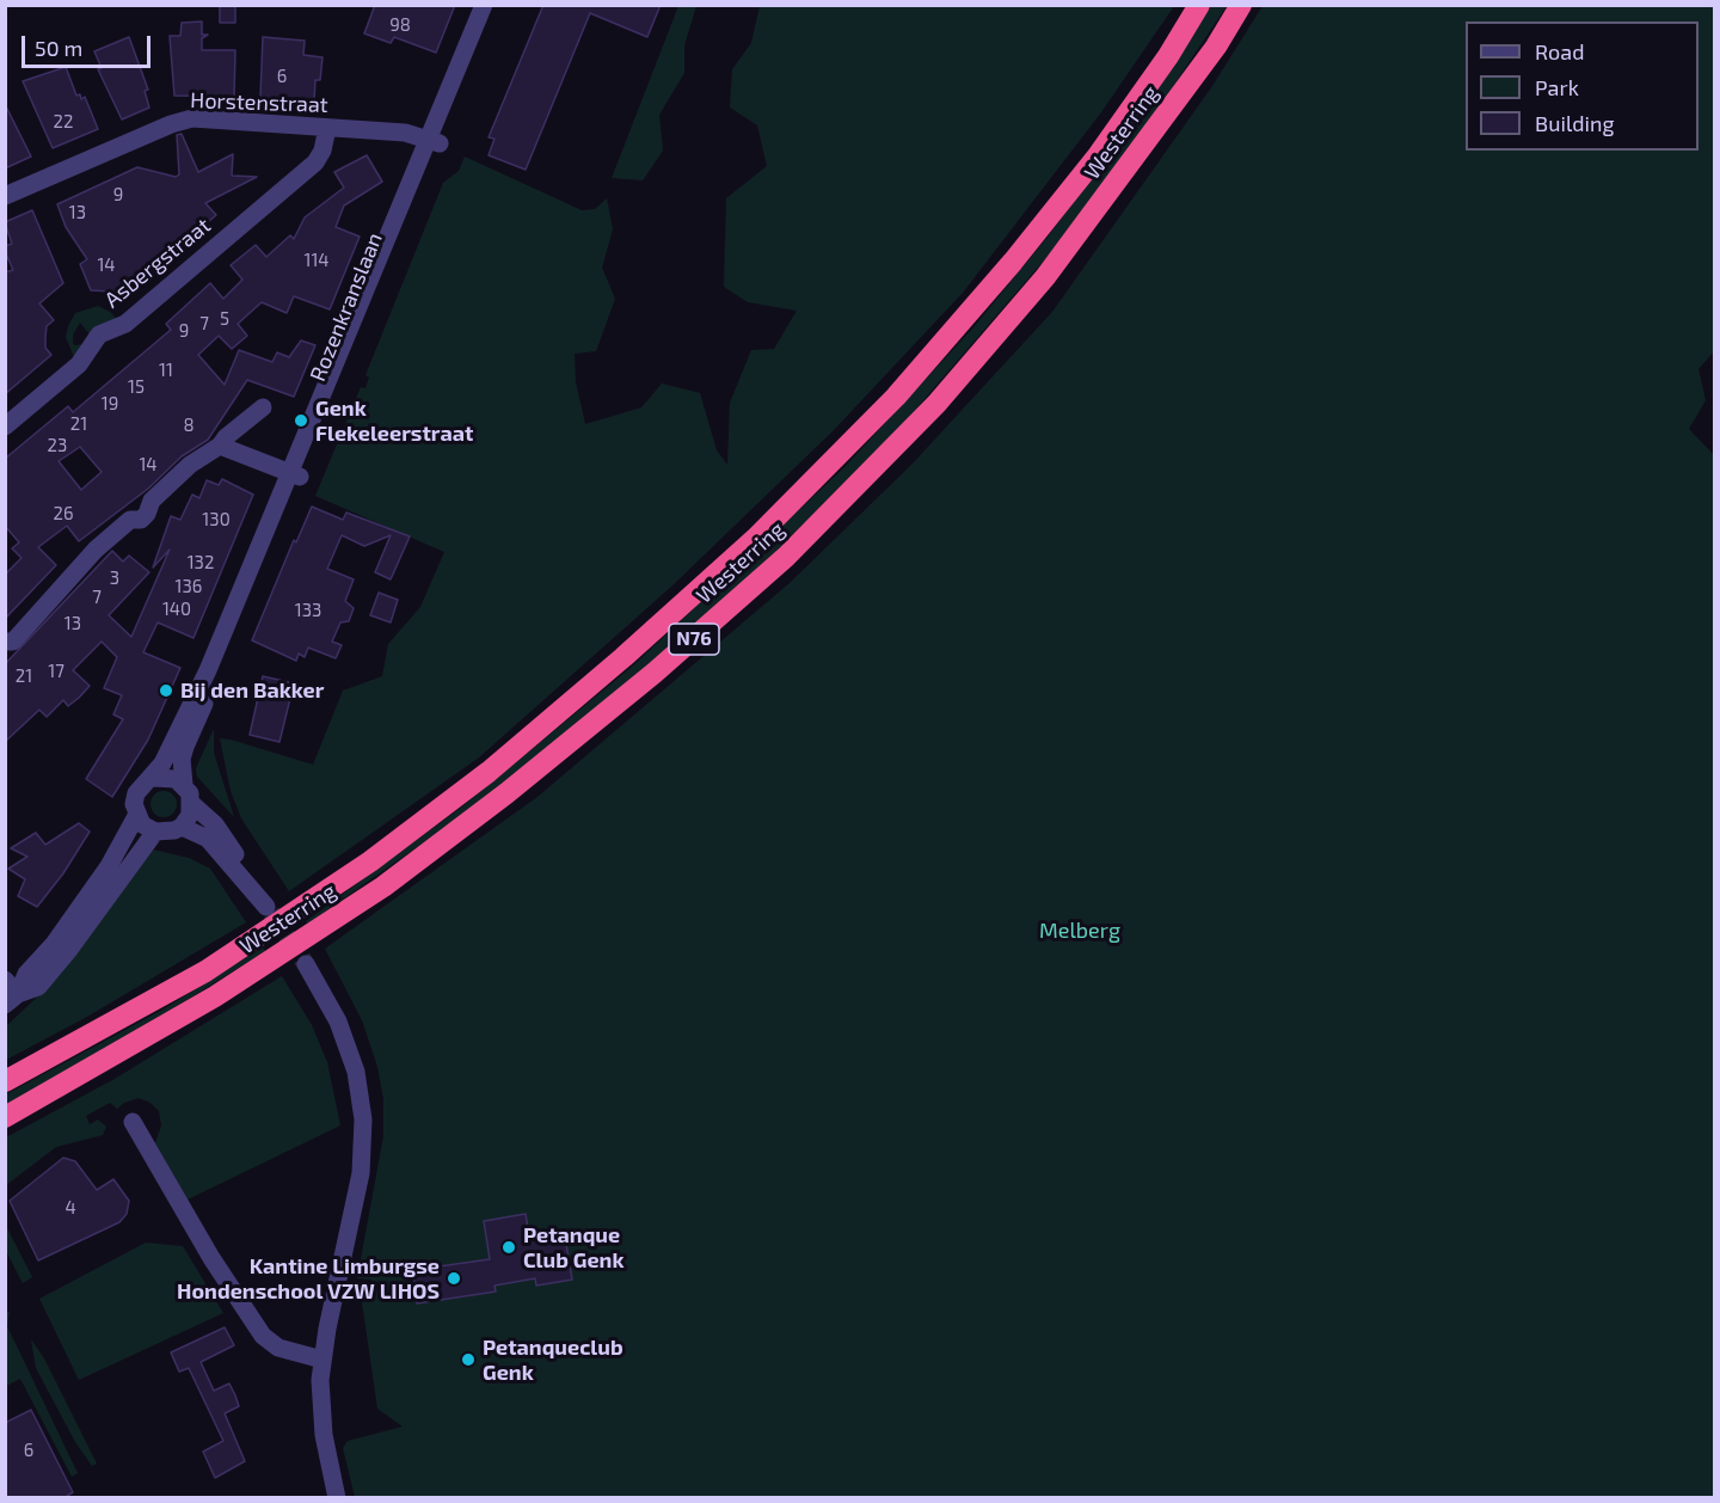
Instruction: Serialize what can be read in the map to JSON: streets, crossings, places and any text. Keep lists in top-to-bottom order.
{
  "streets": {
    "highway": ["Westerring", "N76"],
    "street": ["Horstenstraat", "Asbergstraat", "Rozenkranslaan"]
  },
  "crossings": [
    ["Horstenstraat", "Asbergstraat"],
    ["Horstenstraat", "Rozenkranslaan"]
  ],
  "parks": ["Melberg"],
  "places": [
    "Genk Flekeleerstraat",
    "Bij den Bakker",
    "Petanque Club Genk",
    "Kantine Limburgse Hondenschool VZW LIHOS",
    "Petanqueclub Genk"
  ],
  "house_numbers": [
    "98",
    "6",
    "22",
    "9",
    "13",
    "114",
    "14",
    "5",
    "7",
    "9",
    "11",
    "15",
    "19",
    "21",
    "8",
    "23",
    "14",
    "26",
    "130",
    "132",
    "3",
    "136",
    "7",
    "140",
    "133",
    "13",
    "17",
    "21",
    "4",
    "6"
  ],
  "legend": ["Road", "Park", "Building"],
  "scale_bar": "50 m"
}
